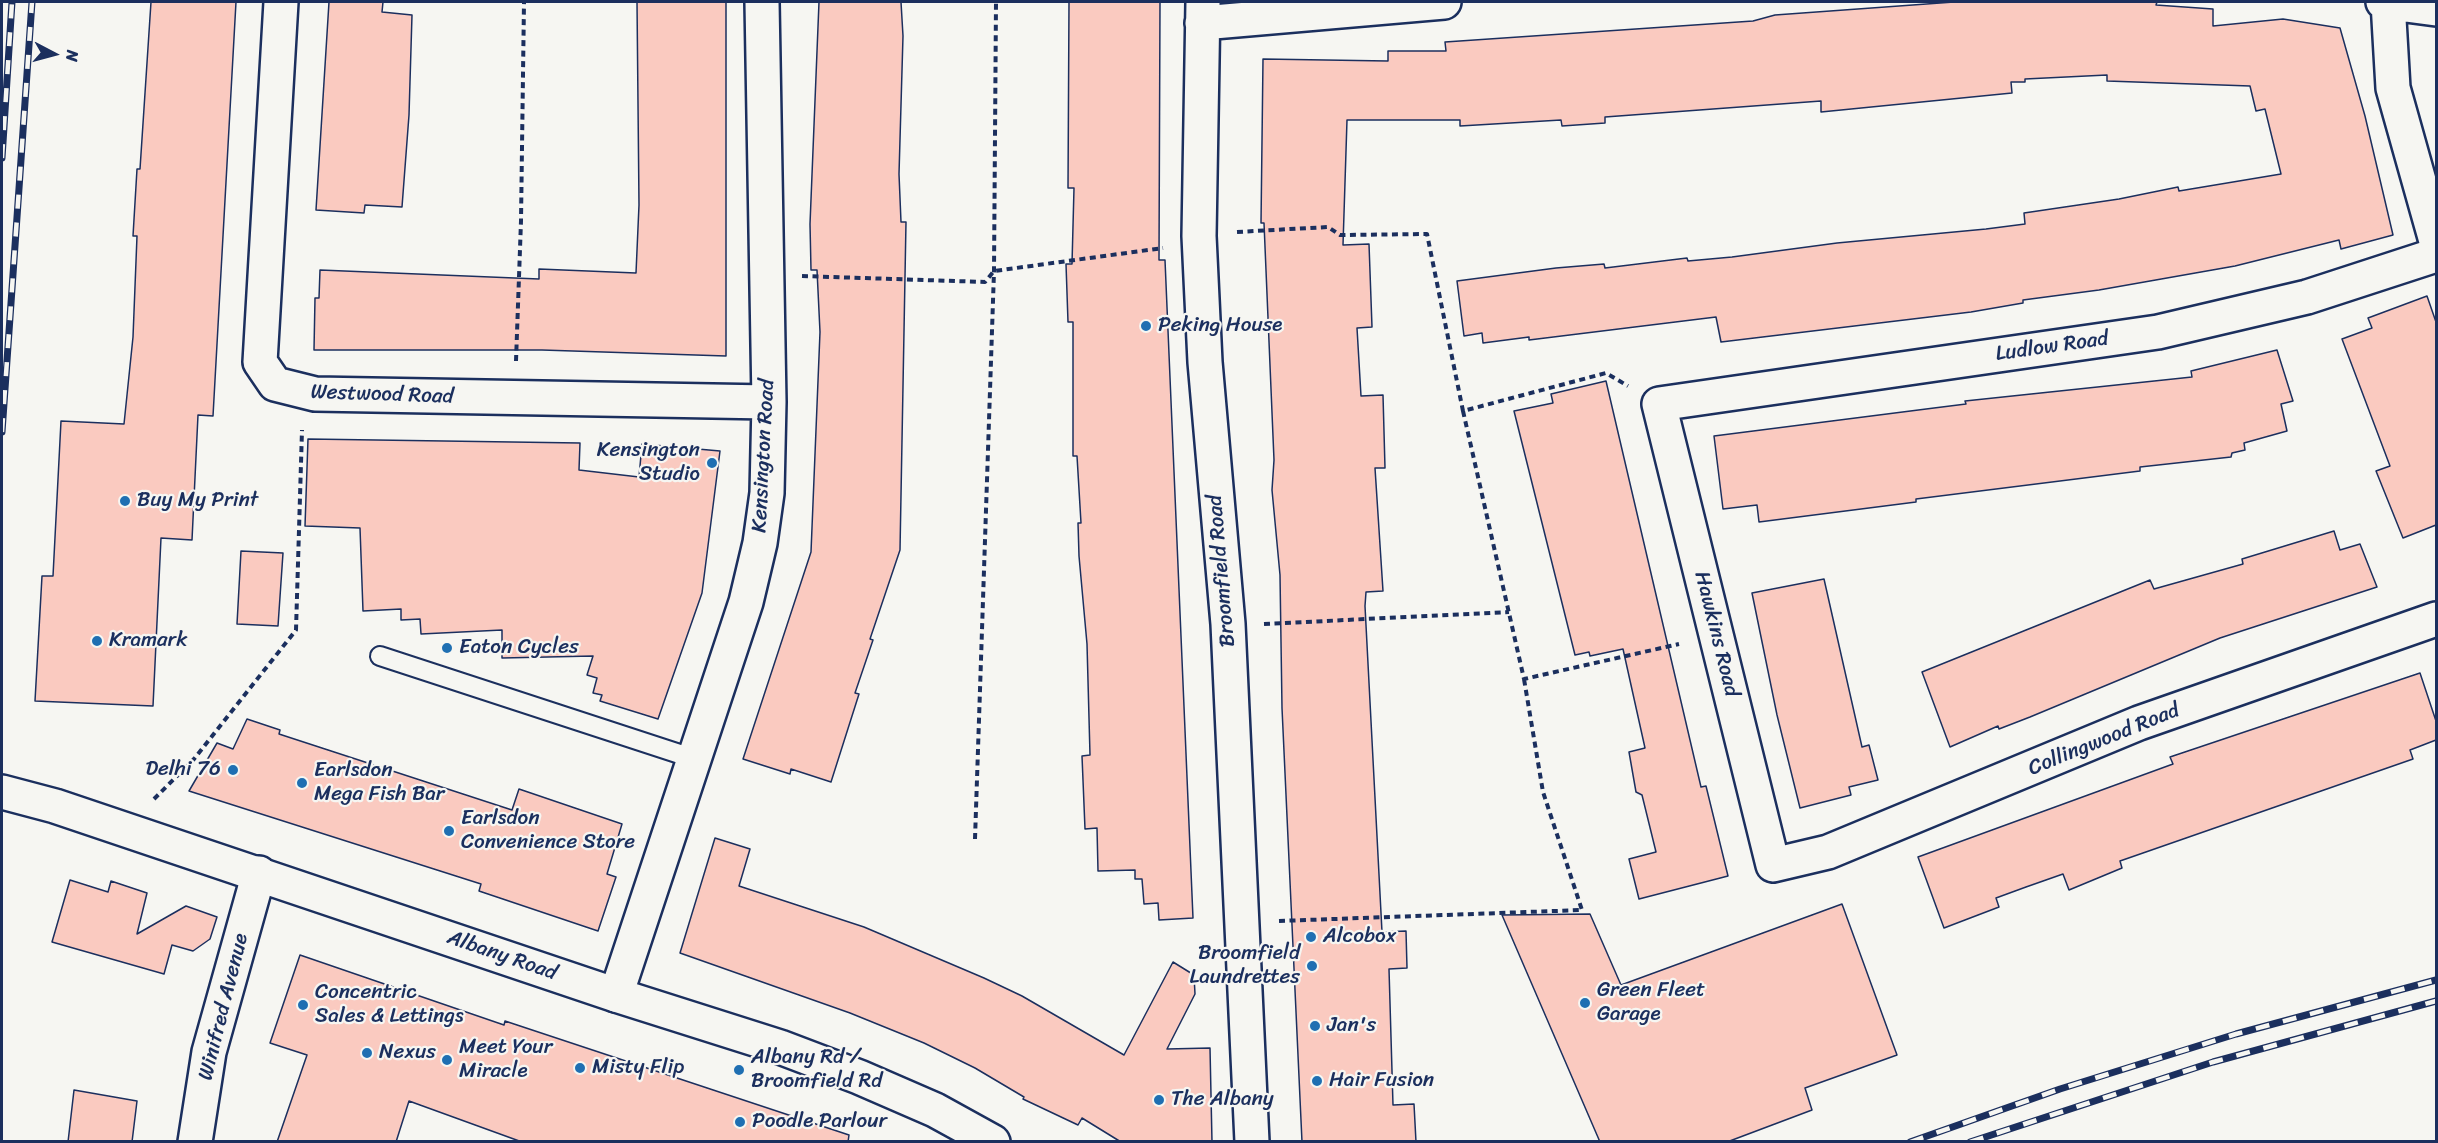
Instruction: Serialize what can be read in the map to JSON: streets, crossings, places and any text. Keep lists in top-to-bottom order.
{
  "streets": {
    "street": [
      "Ludlow Road",
      "Westwood Road",
      "Kensington Road",
      "Broomfield Road",
      "Hawkins Road",
      "Collingwood Road",
      "Albany Road",
      "Winifred Avenue"
    ]
  },
  "crossings": [
    ["Ludlow Road", "Hawkins Road"],
    ["Westwood Road", "Kensington Road"],
    ["Kensington Road", "Albany Road"],
    ["Hawkins Road", "Collingwood Road"],
    ["Albany Road", "Winifred Avenue"]
  ],
  "places": [
    "Peking House",
    "Kensington Studio",
    "Buy My Print",
    "Kramark",
    "Eaton Cycles",
    "Delhi 76",
    "Earlsdon Mega Fish Bar",
    "Earlsdon Convenience Store",
    "Alcobox",
    "Broomfield Laundrettes",
    "Green Fleet Garage",
    "Concentric Sales & Lettings",
    "Jan's",
    "Nexus",
    "Meet Your Miracle",
    "Misty Flip",
    "Albany Rd / Broomfield Rd",
    "Hair Fusion",
    "The Albany",
    "Poodle Parlour"
  ],
  "north": "right"
}
